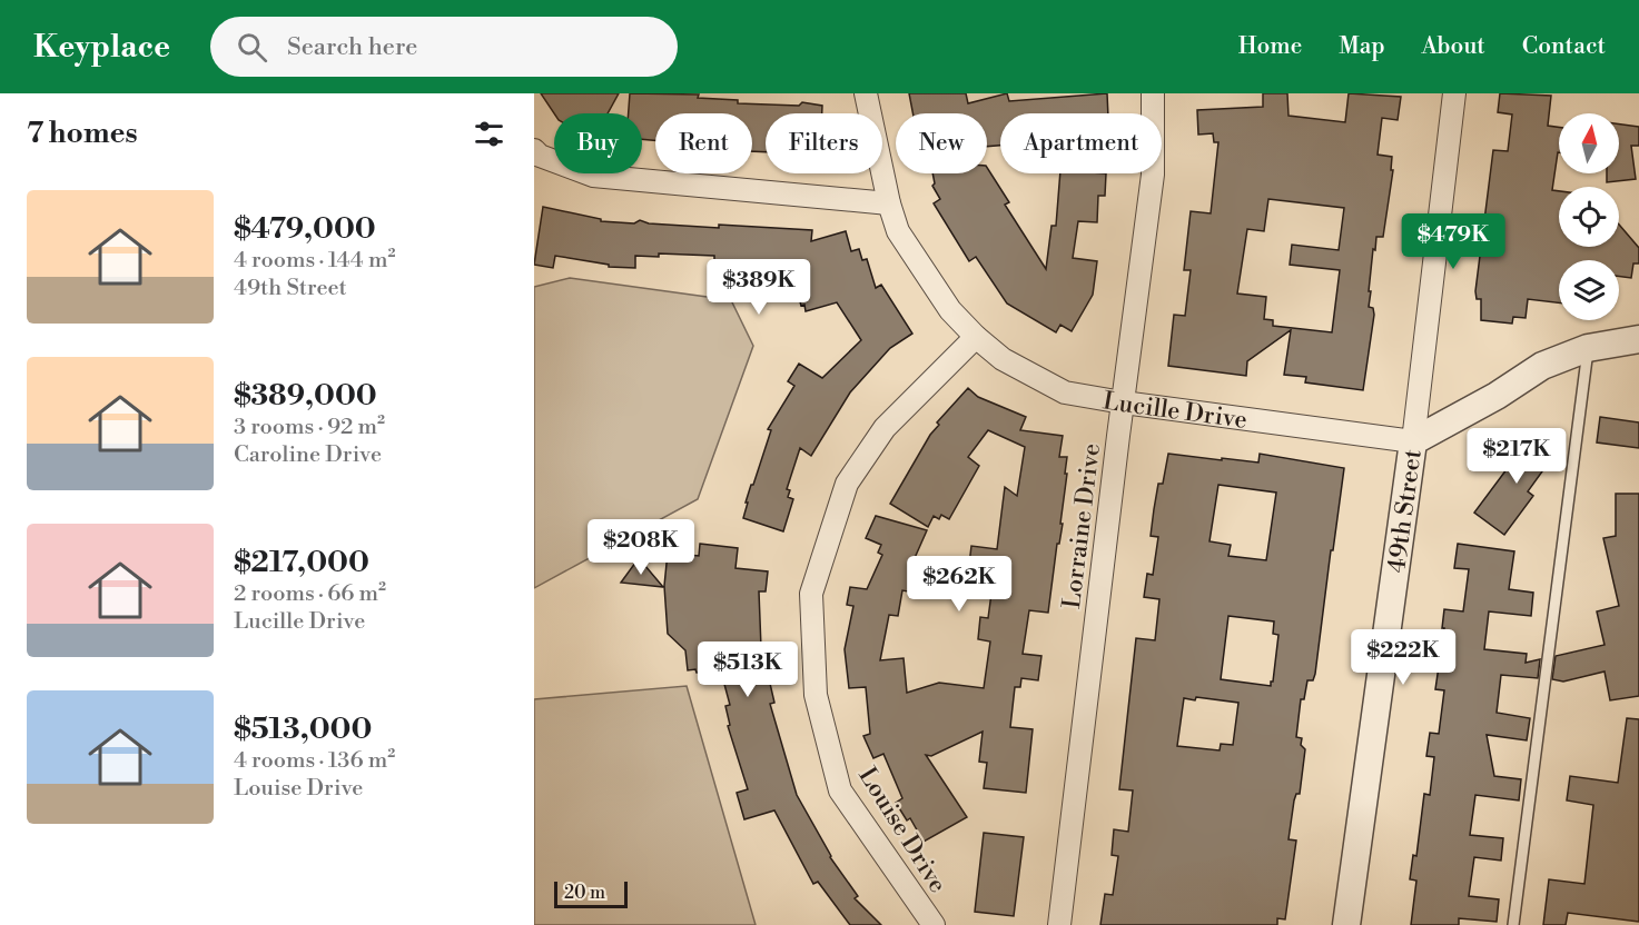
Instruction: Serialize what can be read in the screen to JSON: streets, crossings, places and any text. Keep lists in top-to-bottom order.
{
  "streets": {
    "street": [
      "Lucille Drive",
      "49th Street",
      "Lorraine Drive",
      "Louise Drive"
    ]
  },
  "crossings": [
    ["Lucille Drive", "49th Street"],
    ["Lucille Drive", "Lorraine Drive"],
    ["Lucille Drive", "Louise Drive"]
  ],
  "scale_bar": "20 m",
  "north": "top",
  "page": {
    "header": "Keyplace",
    "search": "Search here",
    "nav": [
      "Home",
      "Map",
      "About",
      "Contact"
    ],
    "heading": "7 homes",
    "chip": [
      "Buy",
      "Rent",
      "Filters",
      "New",
      "Apartment"
    ],
    "list": [
      {
        "name": "$479,000",
        "note": "4 rooms · 144 m² · 49th Street"
      },
      {
        "name": "$389,000",
        "note": "3 rooms · 92 m² · Caroline Drive"
      },
      {
        "name": "$217,000",
        "note": "2 rooms · 66 m² · Lucille Drive"
      },
      {
        "name": "$513,000",
        "note": "4 rooms · 136 m² · Louise Drive"
      }
    ],
    "price": [
      "$479K",
      "$389K",
      "$217K",
      "$208K",
      "$262K",
      "$222K",
      "$513K"
    ],
    "scale": "20 m"
  }
}
